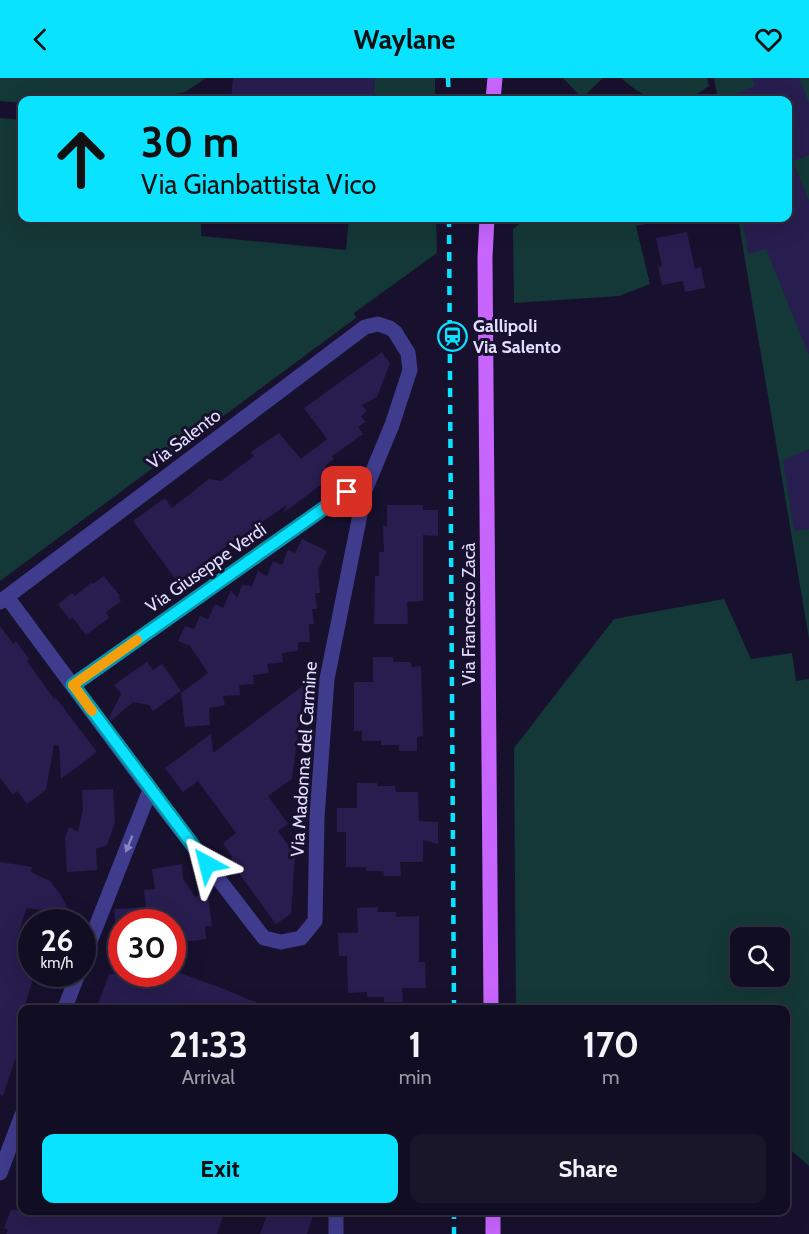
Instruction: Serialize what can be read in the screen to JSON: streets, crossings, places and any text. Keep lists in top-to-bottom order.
{
  "streets": {
    "main road": ["Via Francesco Zacà"],
    "street": ["Via Salento", "Via Giuseppe Verdi", "Via Madonna del Carmine"]
  },
  "crossings": [
    ["Via Salento", "Via Madonna del Carmine"],
    ["Via Giuseppe Verdi", "Via Madonna del Carmine"]
  ],
  "places": {
    "station": ["Gallipoli Via Salento"]
  },
  "page": {
    "header": "Waylane",
    "turn": ["30 m", "Via Gianbattista Vico"],
    "speed": "26 km/h",
    "limit": "30",
    "eta": [
      "21:33",
      "Arrival",
      "1",
      "min",
      "170",
      "m"
    ],
    "buttons": ["Exit", "Share"]
  }
}
